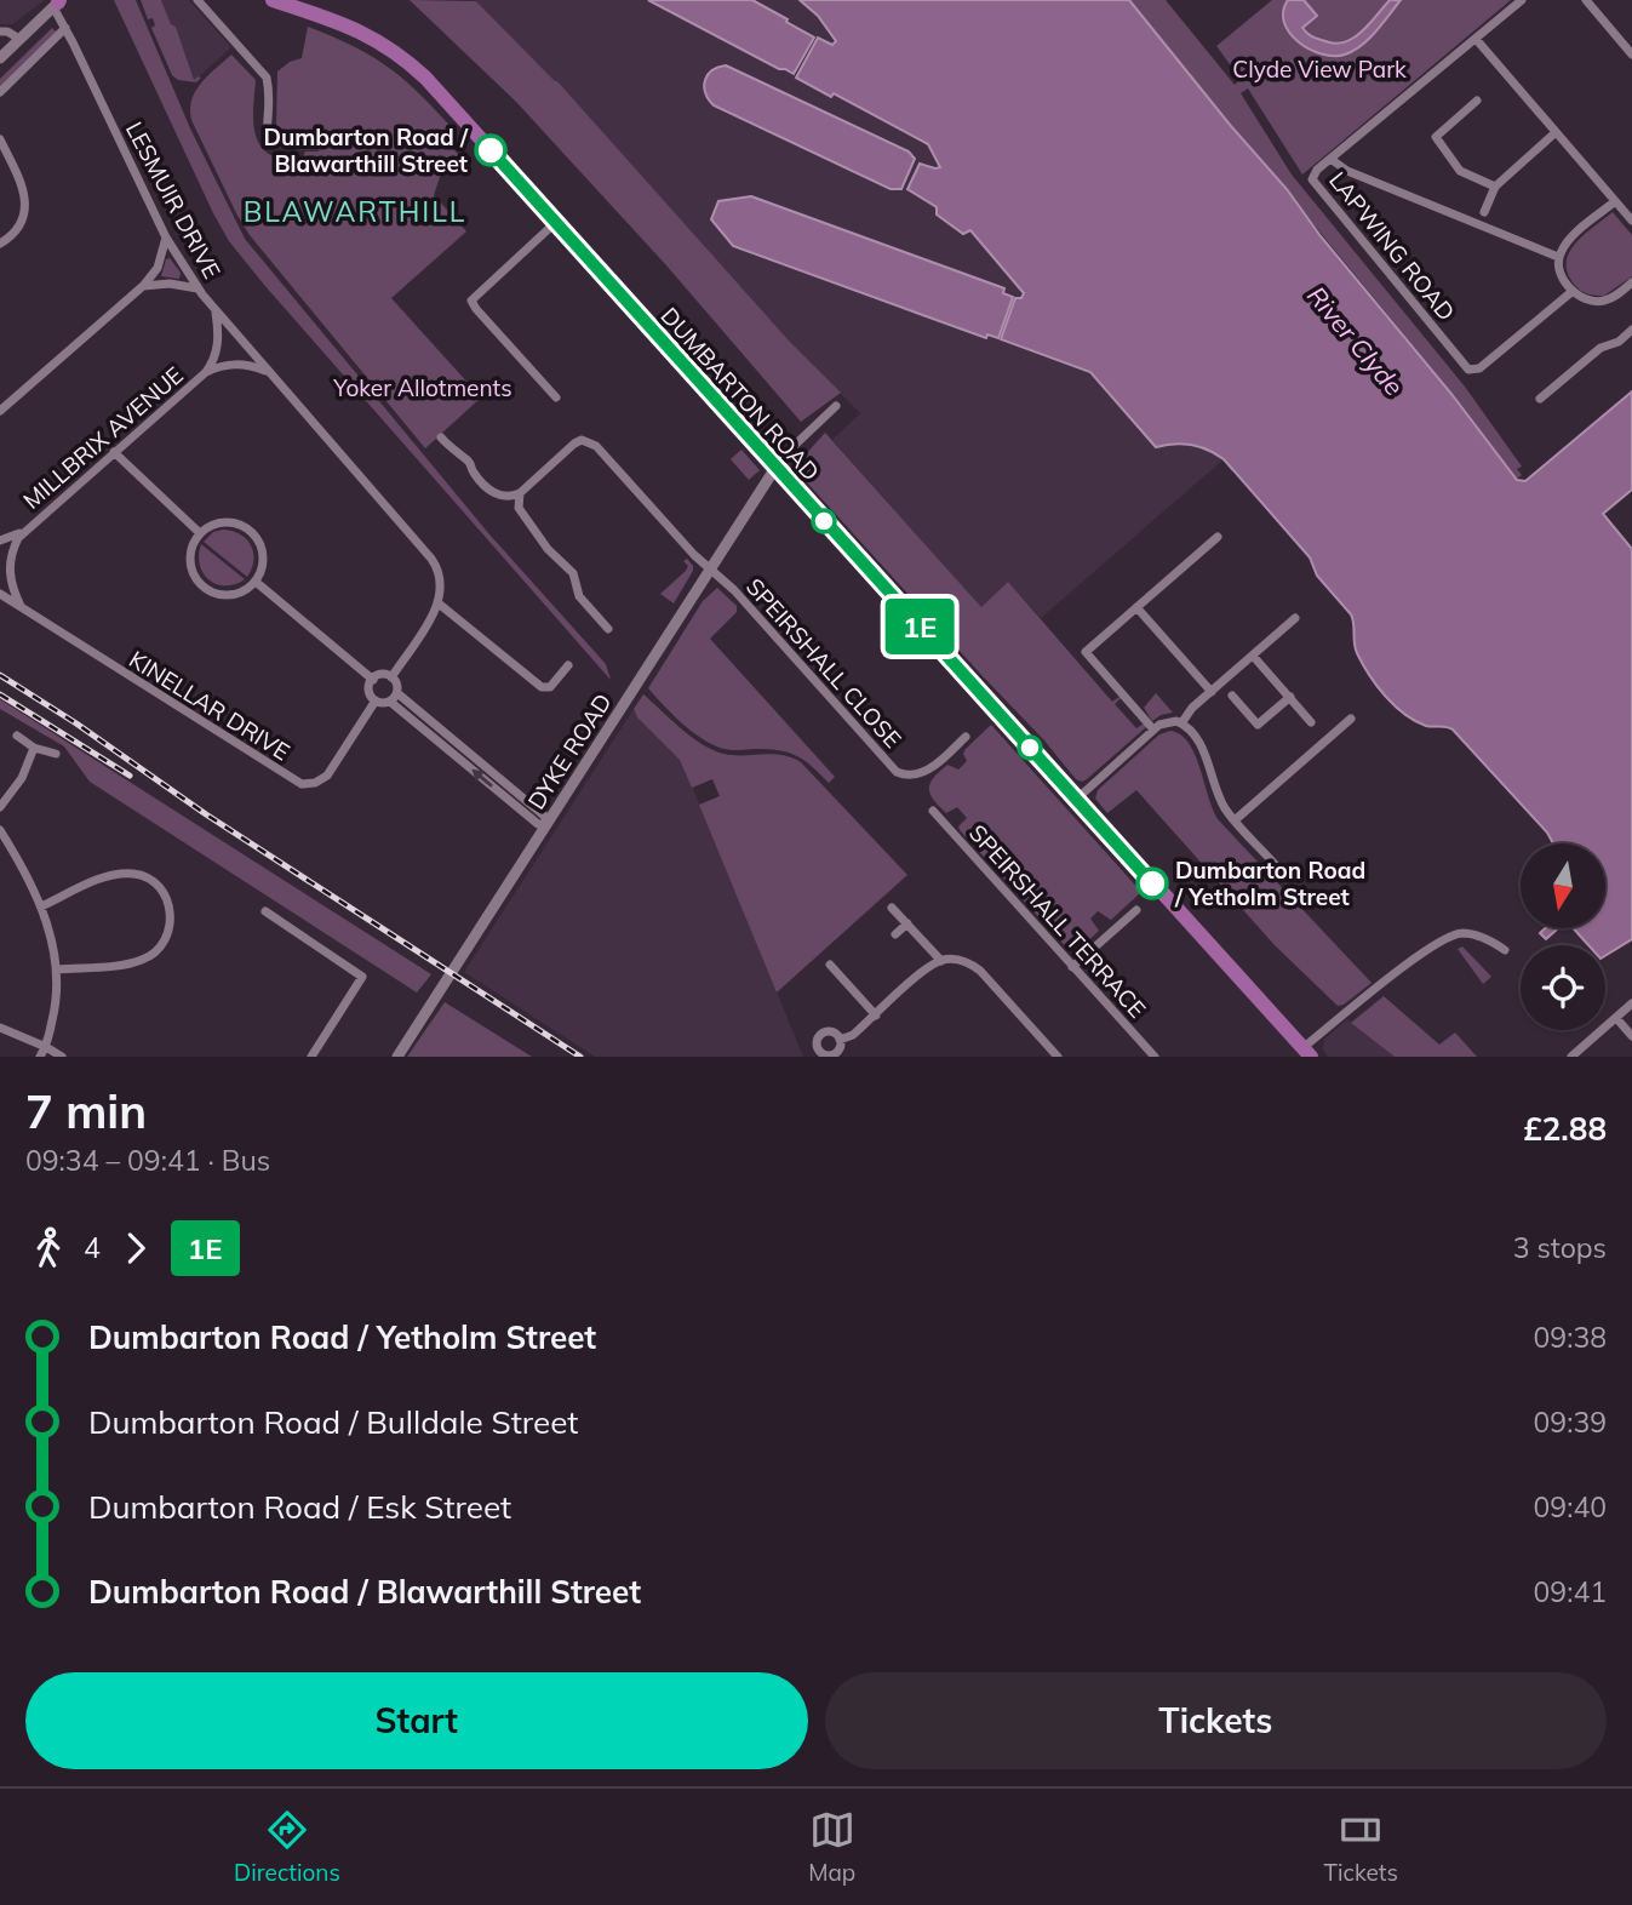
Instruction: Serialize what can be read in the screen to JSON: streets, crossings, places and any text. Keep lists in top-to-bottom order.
{
  "streets": {
    "main road": ["DUMBARTON ROAD"],
    "street": [
      "LESMUIR DRIVE",
      "LAPWING ROAD",
      "MILLBRIX AVENUE",
      "SPEIRSHALL CLOSE",
      "KINELLAR DRIVE",
      "DYKE ROAD",
      "SPEIRSHALL TERRACE"
    ]
  },
  "crossings": [
    ["LESMUIR DRIVE", "MILLBRIX AVENUE"],
    ["DUMBARTON ROAD", "DYKE ROAD"],
    ["MILLBRIX AVENUE", "KINELLAR DRIVE"],
    ["SPEIRSHALL CLOSE", "DYKE ROAD"]
  ],
  "districts": ["BLAWARTHILL"],
  "water": ["River Clyde"],
  "parks": ["Clyde View Park", "Yoker Allotments"],
  "places": ["Dumbarton Road / Blawarthill Street", "Dumbarton Road / Yetholm Street"],
  "lines": ["bus line 1E"],
  "north": "bottom",
  "page": {
    "on_map": "1E",
    "heading": ["7 min", "09:34 – 09:41 · Bus", "£2.88"],
    "legs": ["4", "1E", "3 stops"],
    "list": [
      {
        "name": "Dumbarton Road / Yetholm Street",
        "value": "09:38"
      },
      {
        "name": "Dumbarton Road / Bulldale Street",
        "value": "09:39"
      },
      {
        "name": "Dumbarton Road / Esk Street",
        "value": "09:40"
      },
      {
        "name": "Dumbarton Road / Blawarthill Street",
        "value": "09:41"
      }
    ],
    "buttons": ["Start", "Tickets"],
    "tabs": ["Directions", "Map", "Tickets"]
  }
}
